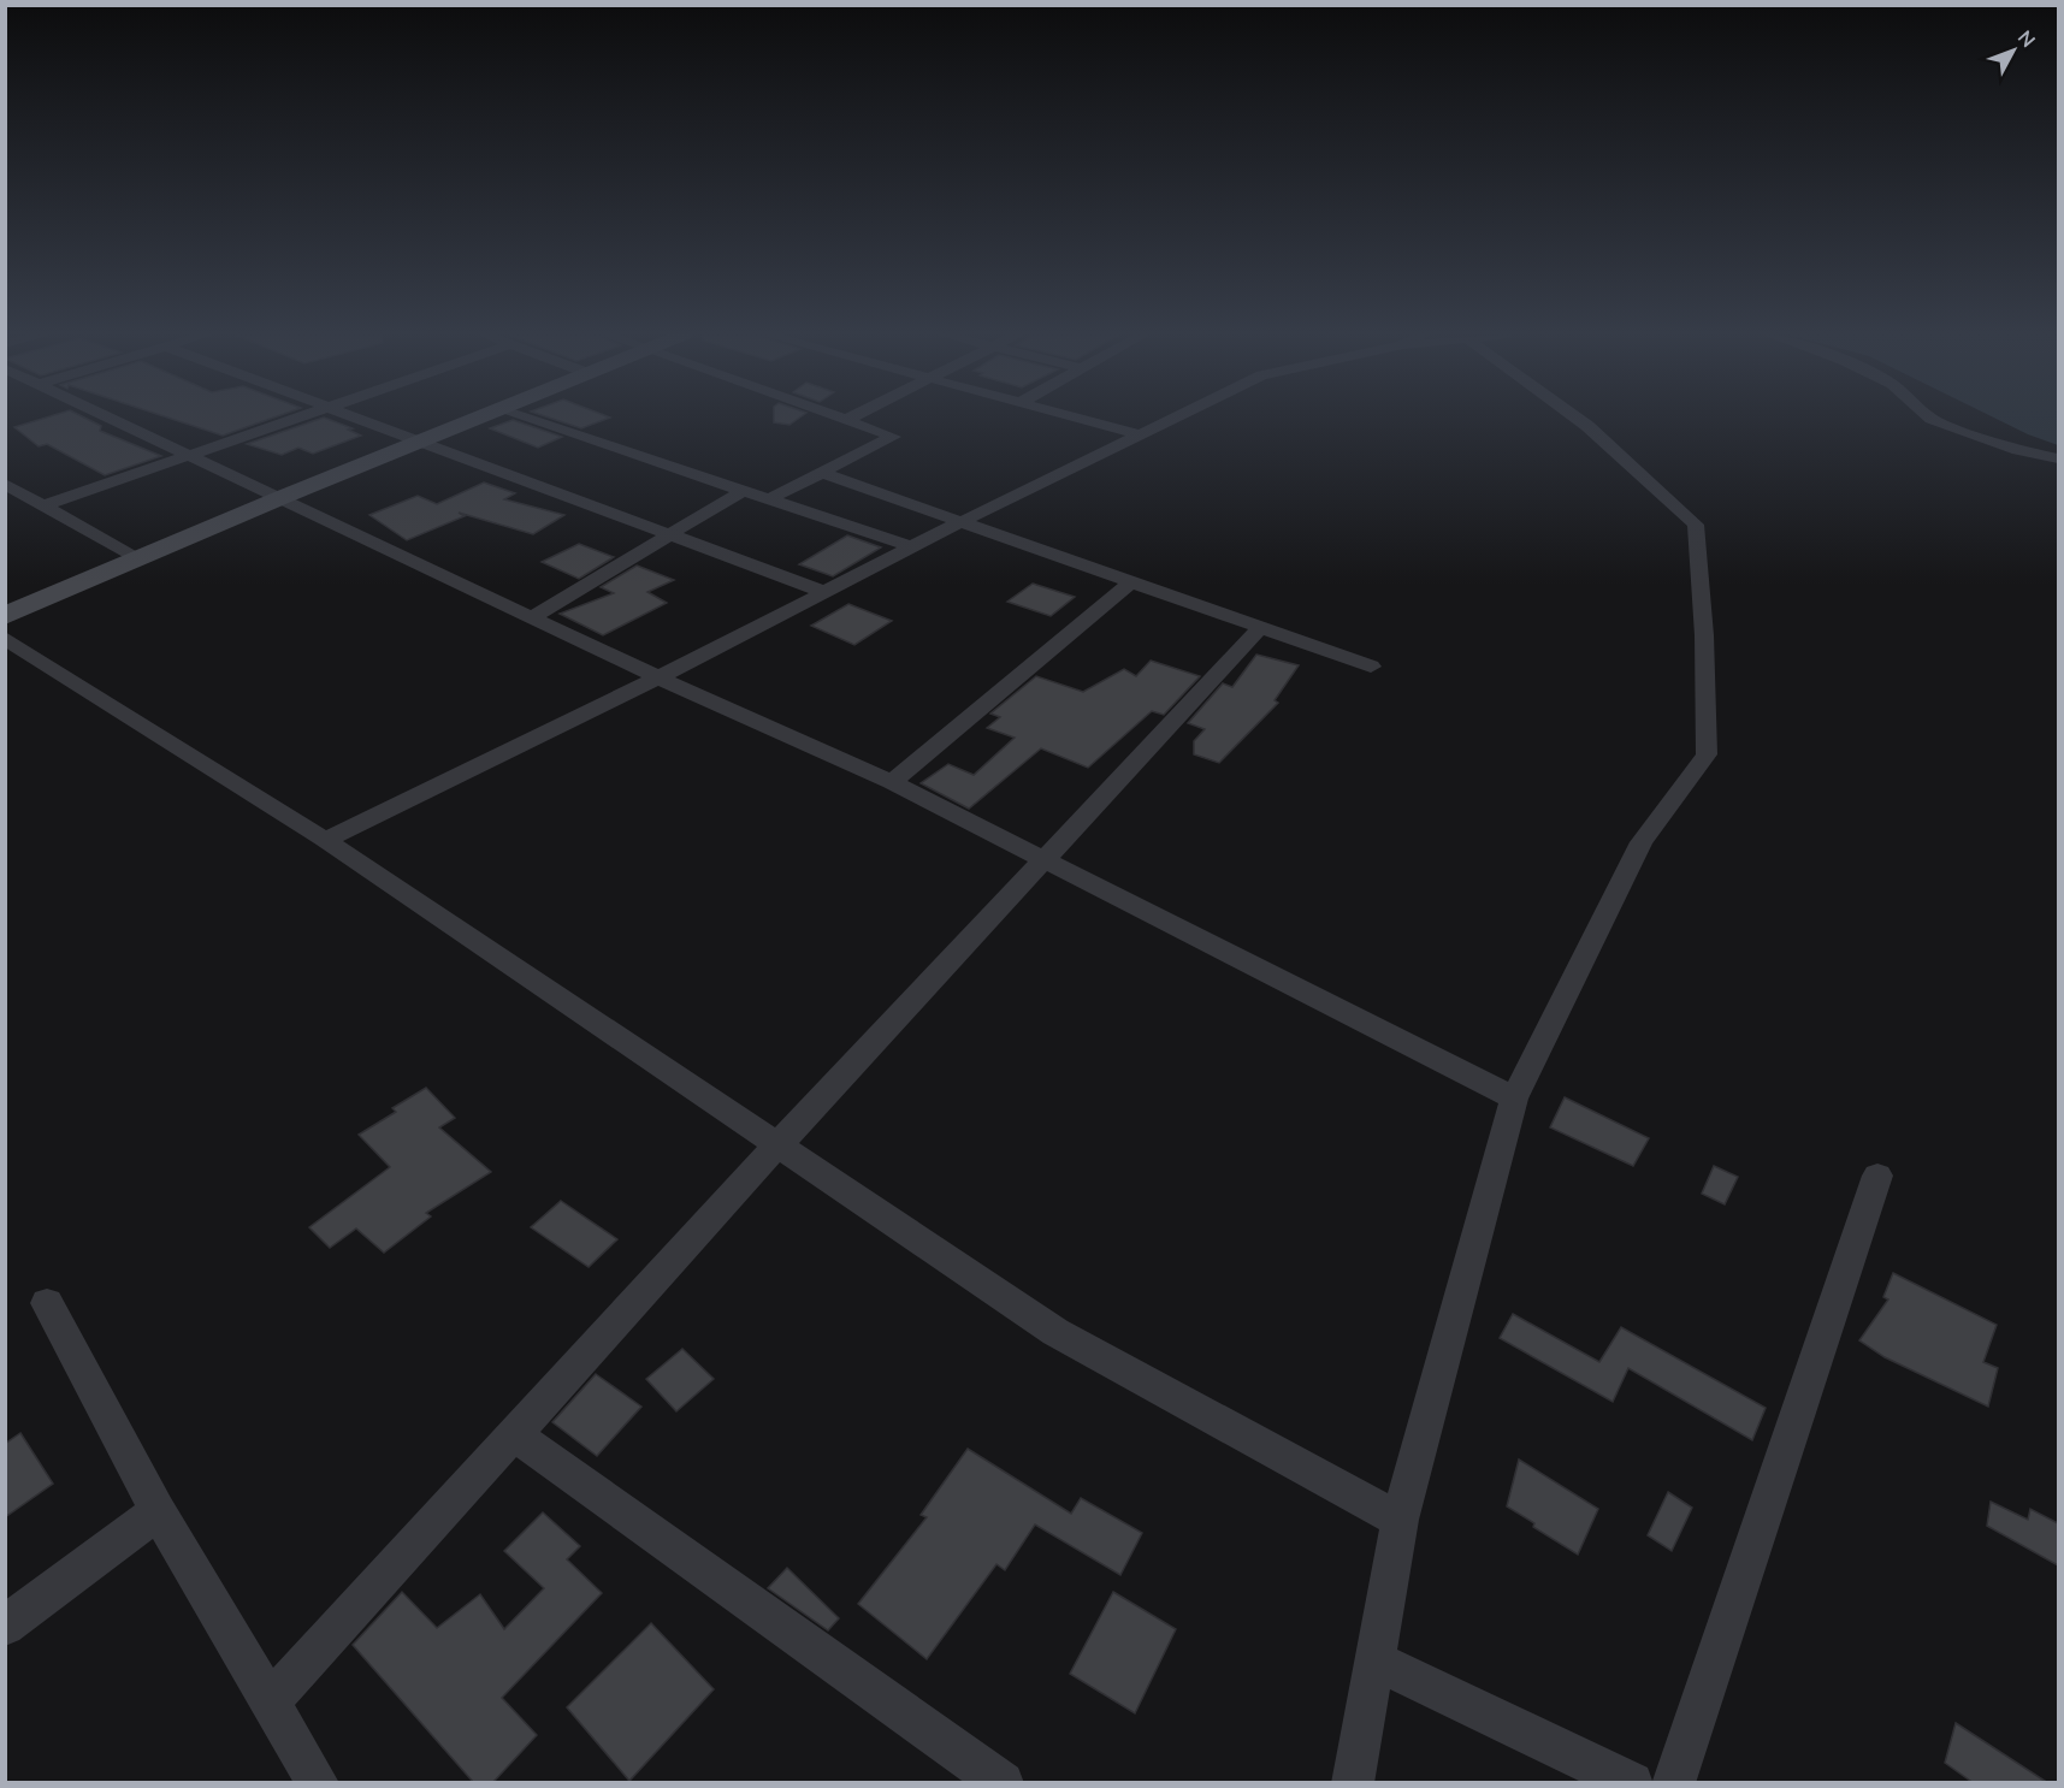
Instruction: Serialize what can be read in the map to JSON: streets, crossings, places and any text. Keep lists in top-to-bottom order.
{
  "north": "top right"
}
